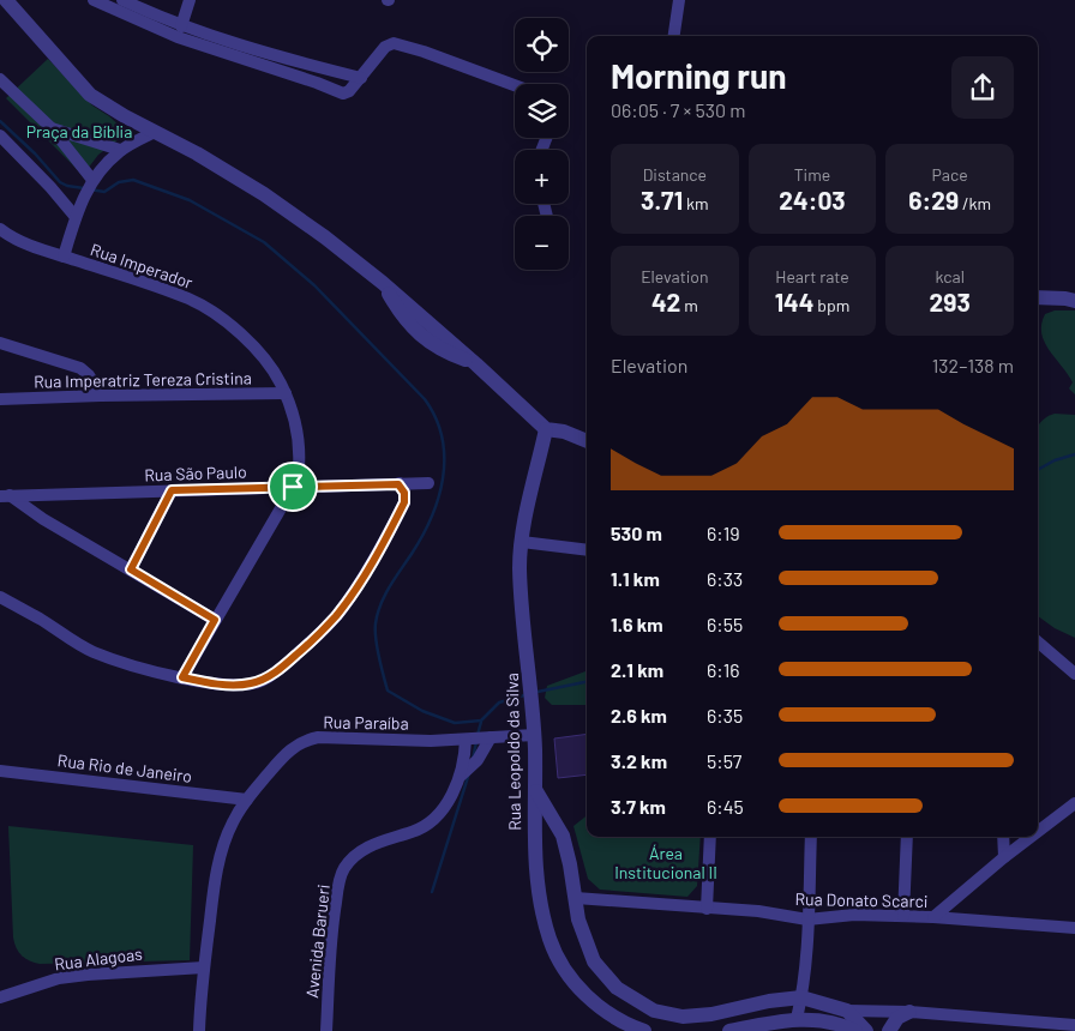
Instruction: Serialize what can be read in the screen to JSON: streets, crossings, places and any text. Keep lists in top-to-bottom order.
{
  "streets": {
    "street": [
      "Rua Imperador",
      "Rua Imperatriz Tereza Cristina",
      "Rua São Paulo",
      "Rua Paraíba",
      "Rua Leopoldo da Silva",
      "Rua Rio de Janeiro",
      "Rua Donato Scarci",
      "Avenida Barueri",
      "Rua Alagoas"
    ]
  },
  "crossings": [
    ["Rua Imperador", "Rua Imperatriz Tereza Cristina"],
    ["Rua Imperador", "Rua São Paulo"],
    ["Rua Paraíba", "Rua Leopoldo da Silva"],
    ["Rua Paraíba", "Rua Rio de Janeiro"],
    ["Rua Paraíba", "Avenida Barueri"],
    ["Rua Paraíba", "Rua Alagoas"]
  ],
  "parks": ["Praça da Bíblia", "Área Institucional II"],
  "page": {
    "map_buttons": ["+", "−"],
    "heading": ["Morning run", "06:05 · 7 × 530 m"],
    "stats": [
      ["Distance", "3.71 km"],
      ["Time", "24:03"],
      ["Pace", "6:29 /km"],
      ["Elevation", "42 m"],
      ["Heart rate", "144 bpm"],
      ["kcal", "293"]
    ],
    "chart": ["Elevation", "132–138 m"],
    "list": [
      {
        "name": "530 m",
        "note": "6:19"
      },
      {
        "name": "1.1 km",
        "note": "6:33"
      },
      {
        "name": "1.6 km",
        "note": "6:55"
      },
      {
        "name": "2.1 km",
        "note": "6:16"
      },
      {
        "name": "2.6 km",
        "note": "6:35"
      },
      {
        "name": "3.2 km",
        "note": "5:57"
      },
      {
        "name": "3.7 km",
        "note": "6:45"
      }
    ]
  }
}
